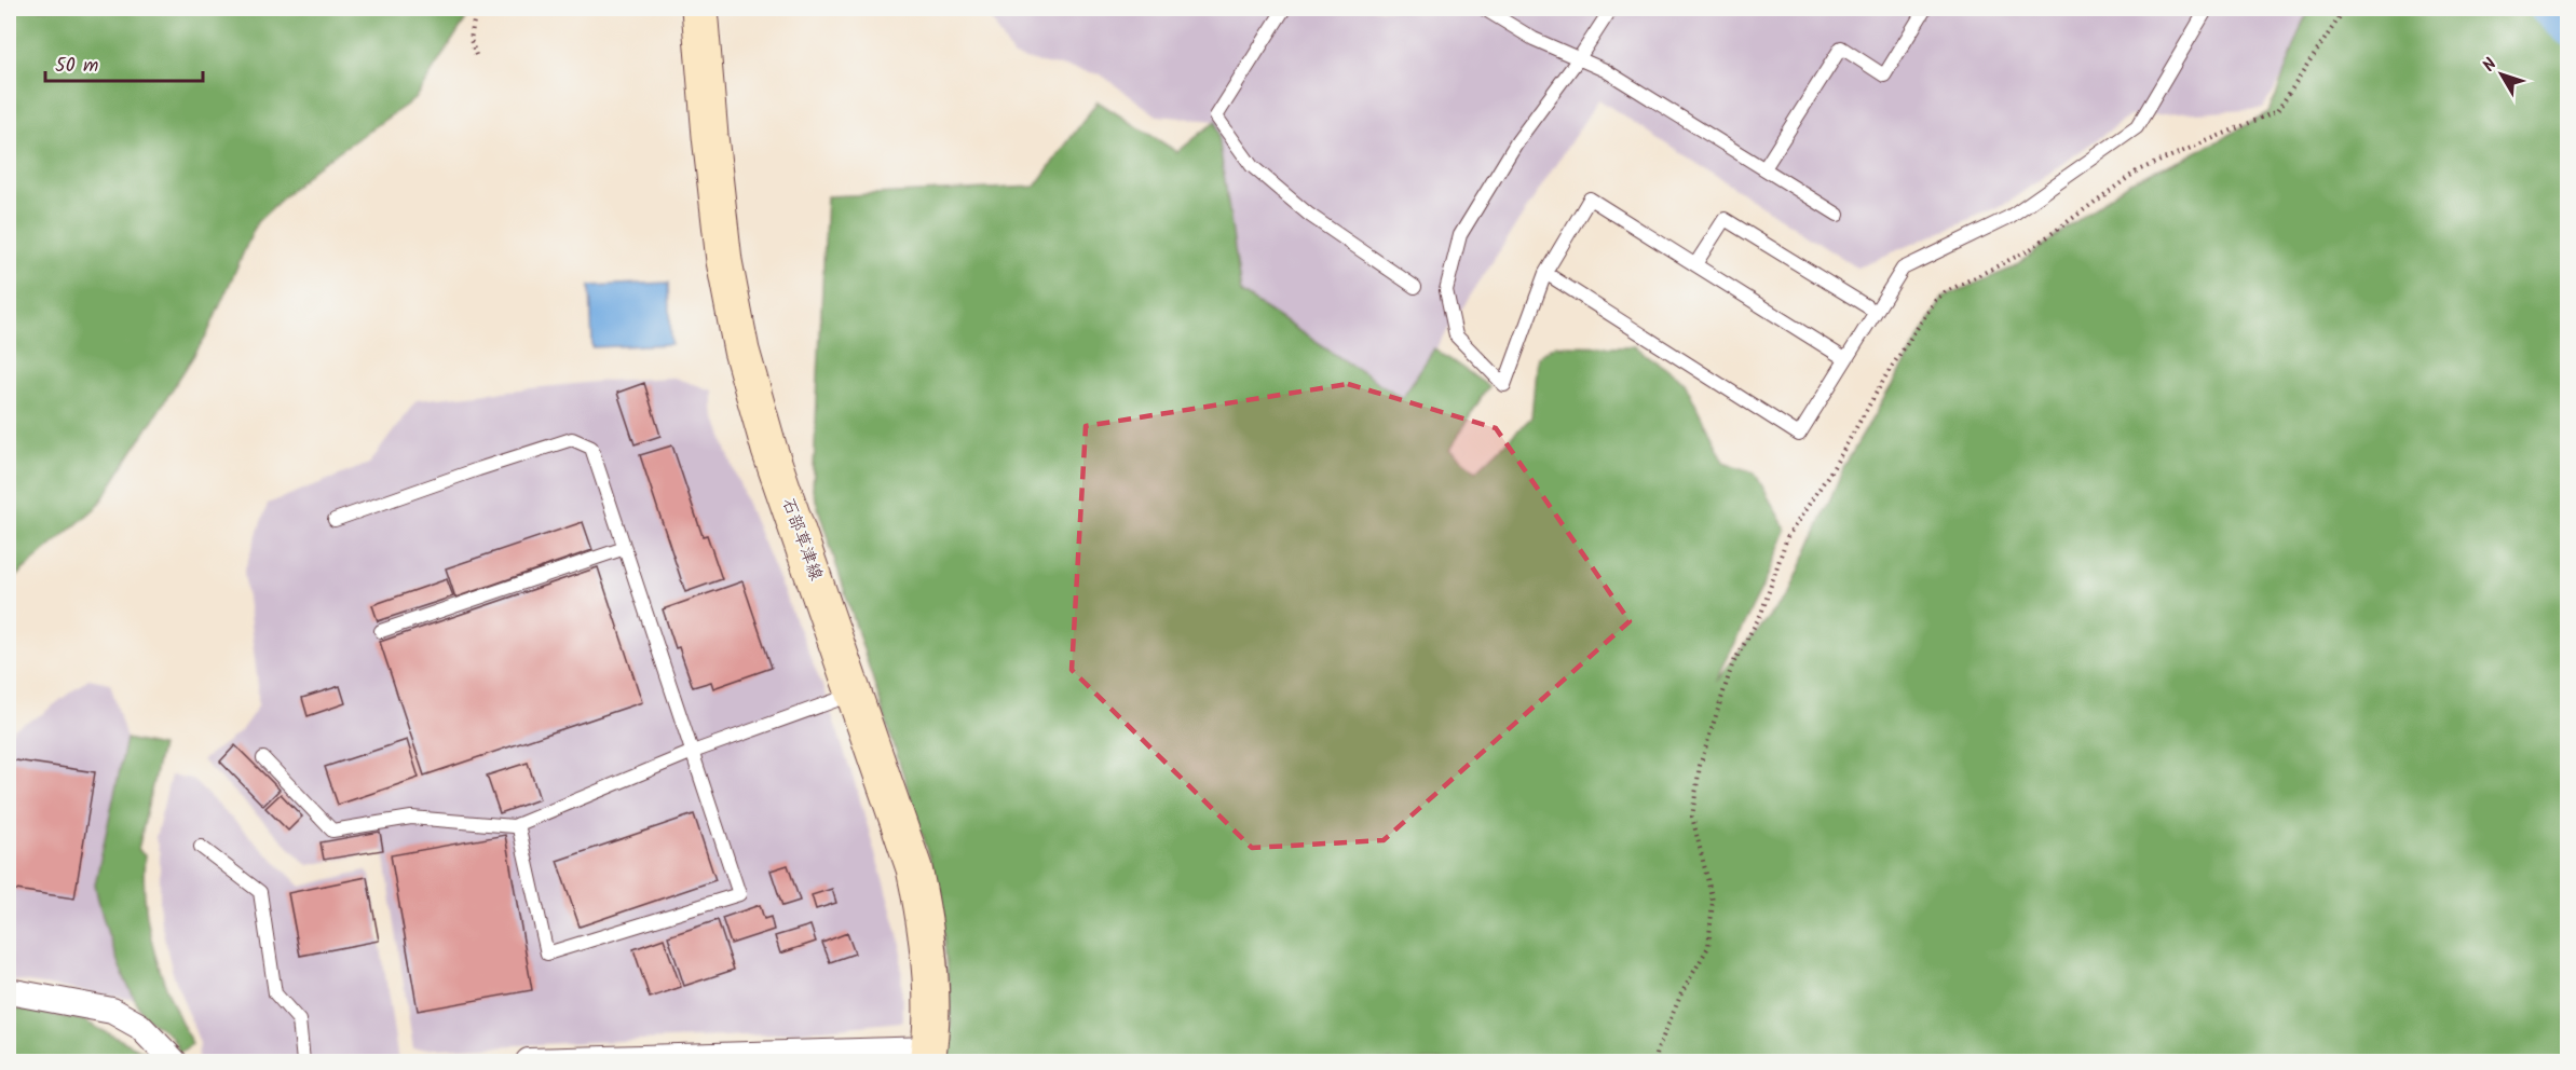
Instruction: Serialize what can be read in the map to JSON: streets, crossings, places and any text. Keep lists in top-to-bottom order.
{
  "streets": {
    "main road": ["石部草津線"]
  },
  "scale_bar": "50 m",
  "north": "top left"
}
